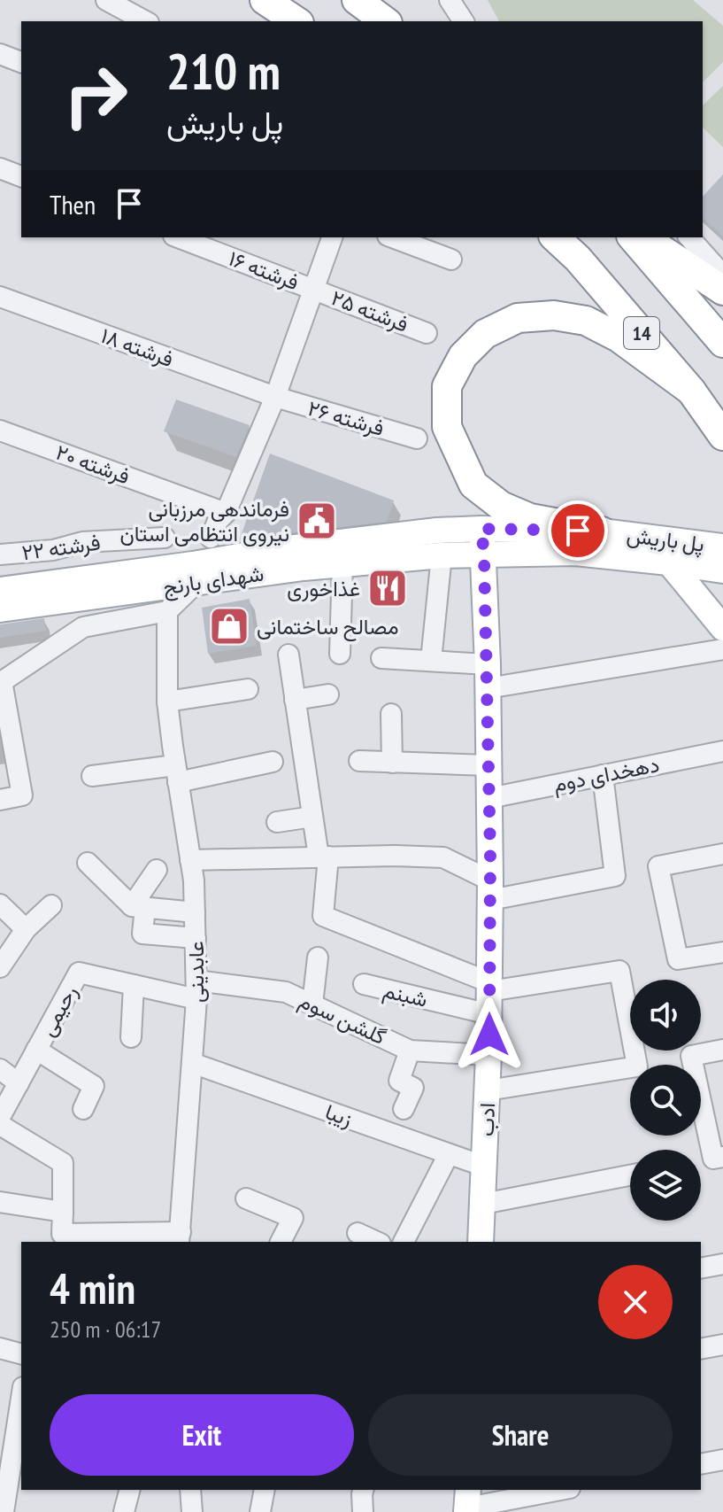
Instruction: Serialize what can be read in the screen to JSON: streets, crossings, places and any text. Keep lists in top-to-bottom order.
{
  "streets": {
    "highway": ["14"],
    "main road": ["پل باریش", "شهدای بارنج", "ادب"],
    "street": [
      "۱۶ فرشته",
      "۲۵ فرشته",
      "۱۸ فرشته",
      "۲۶ فرشته",
      "۲۰ فرشته",
      "۲۲ فرشته",
      "دهخدای دوم",
      "عابدینی",
      "شبنم",
      "رحیمی",
      "گلشن سوم",
      "زیبا"
    ]
  },
  "crossings": [
    ["۱۶ فرشته", "۲۵ فرشته"],
    ["۱۸ فرشته", "۲۶ فرشته"],
    ["پل باریش", "شهدای بارنج"],
    ["پل باریش", "ادب"],
    ["شهدای بارنج", "ادب"],
    ["دهخدای دوم", "ادب"],
    ["عابدینی", "رحیمی"],
    ["عابدینی", "گلشن سوم"],
    ["عابدینی", "زیبا"],
    ["شبنم", "ادب"],
    ["رحیمی", "گلشن سوم"],
    ["گلشن سوم", "ادب"],
    ["زیبا", "ادب"]
  ],
  "places": {
    "public building": ["فرماندهی مرزبانی نیروی انتظامی استان"],
    "restaurant": ["غذاخوری"],
    "shop": ["مصالح ساختمانی"]
  },
  "page": {
    "turn": ["210 m", "پل باریش"],
    "then": "Then",
    "heading": ["4 min", "250 m · 06:17"],
    "buttons": ["Exit", "Share"]
  }
}
